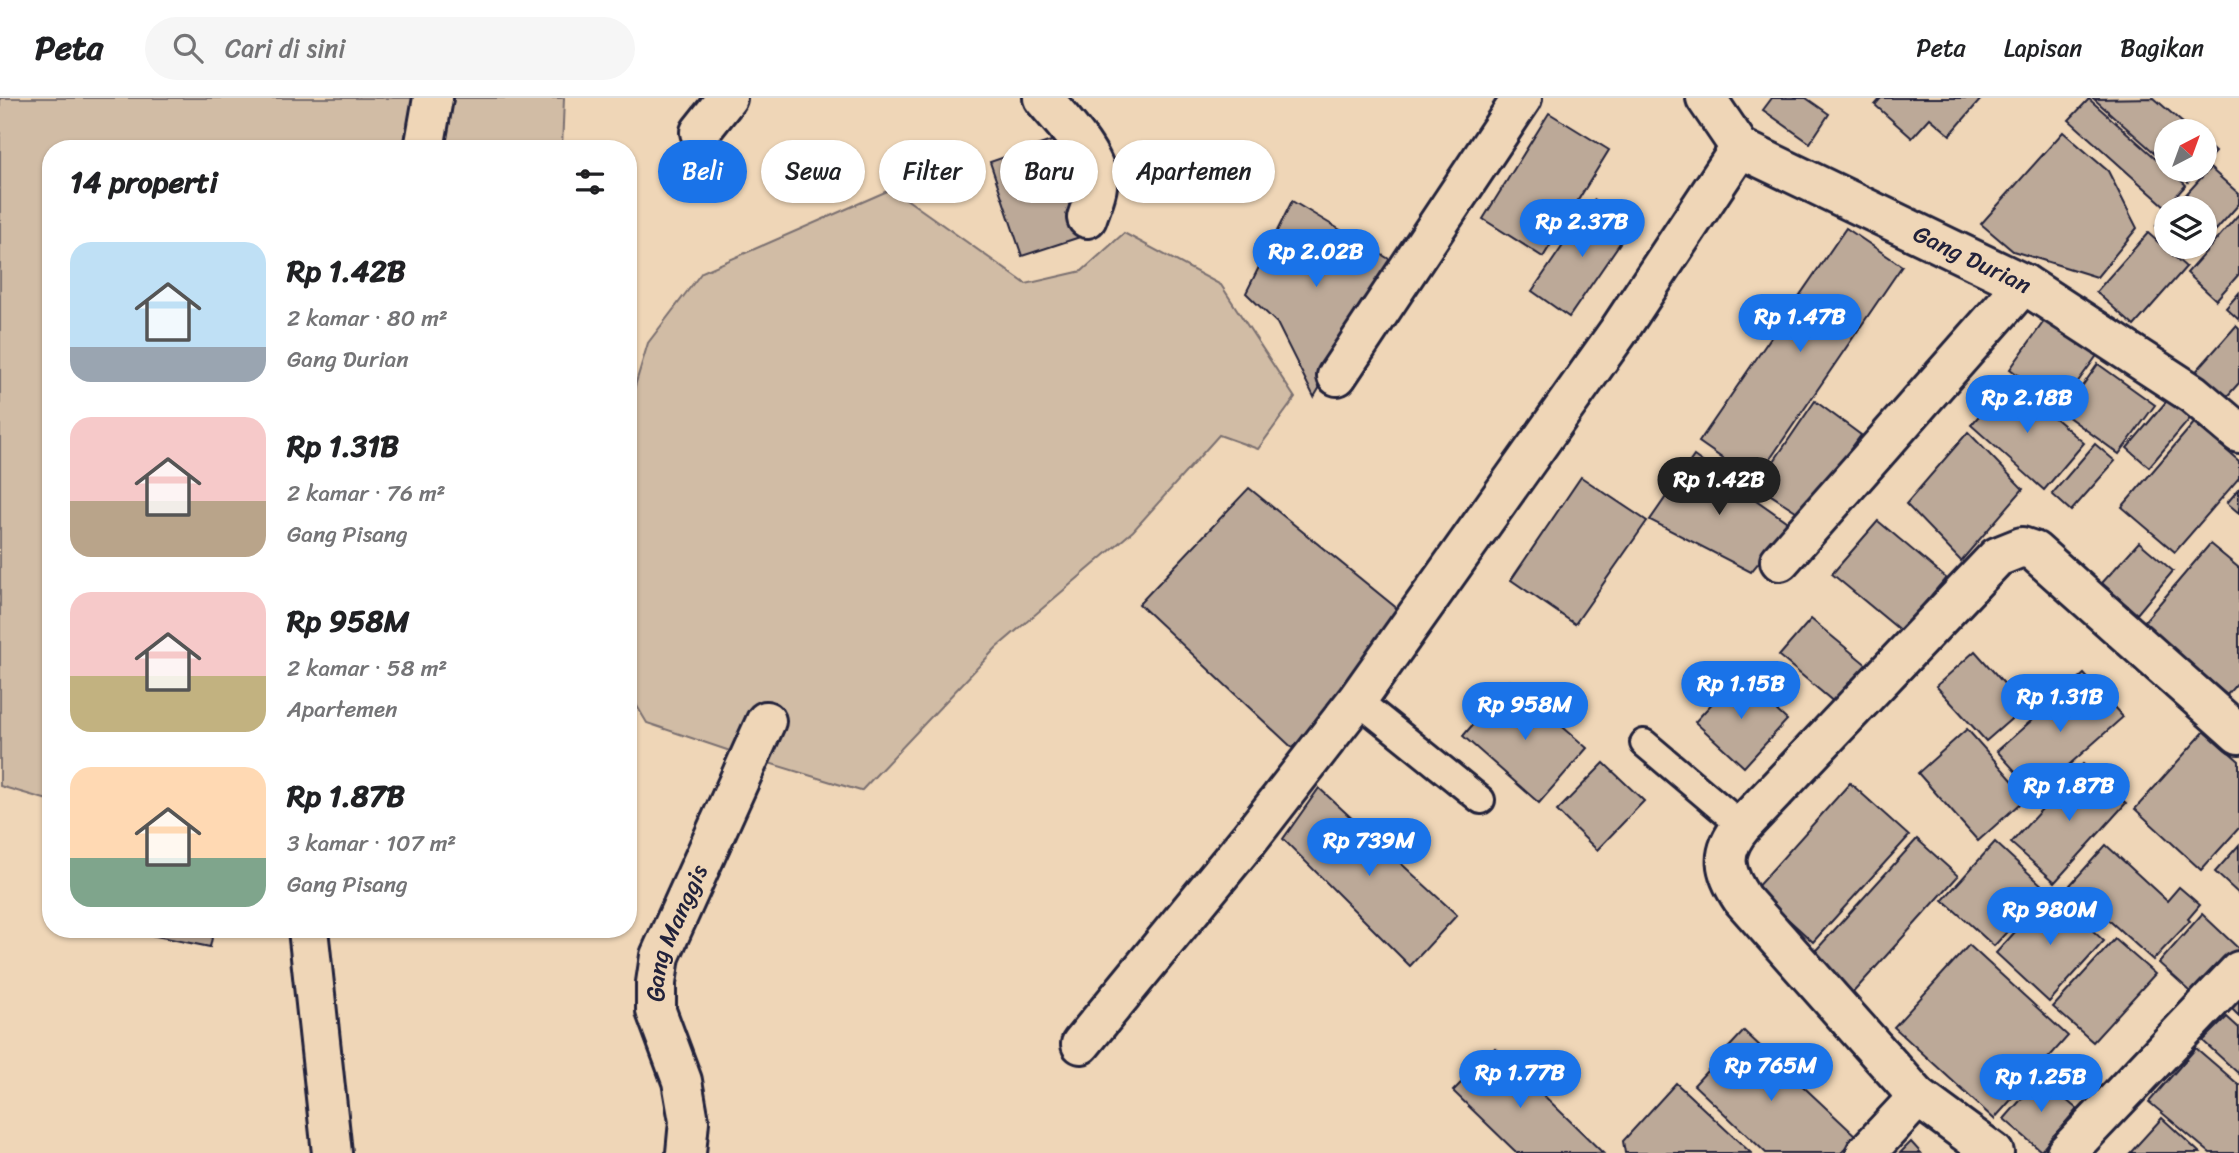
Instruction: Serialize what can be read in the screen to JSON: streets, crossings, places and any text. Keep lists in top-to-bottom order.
{
  "streets": {
    "street": ["Gang Durian", "Gang Manggis"]
  },
  "north": "top right",
  "page": {
    "header": "Peta",
    "search": "Cari di sini",
    "nav": ["Peta", "Lapisan", "Bagikan"],
    "chip": [
      "Beli",
      "Sewa",
      "Filter",
      "Baru",
      "Apartemen"
    ],
    "heading": "14 properti",
    "price": [
      "Rp 2.37B",
      "Rp 2.02B",
      "Rp 1.47B",
      "Rp 2.18B",
      "Rp 1.42B",
      "Rp 1.15B",
      "Rp 1.31B",
      "Rp 958M",
      "Rp 1.87B",
      "Rp 739M",
      "Rp 980M",
      "Rp 765M",
      "Rp 1.77B",
      "Rp 1.25B"
    ],
    "list": [
      {
        "name": "Rp 1.42B",
        "note": "2 kamar · 80 m² · Gang Durian"
      },
      {
        "name": "Rp 1.31B",
        "note": "2 kamar · 76 m² · Gang Pisang"
      },
      {
        "name": "Rp 958M",
        "note": "2 kamar · 58 m² · Apartemen"
      },
      {
        "name": "Rp 1.87B",
        "note": "3 kamar · 107 m² · Gang Pisang"
      }
    ]
  }
}
